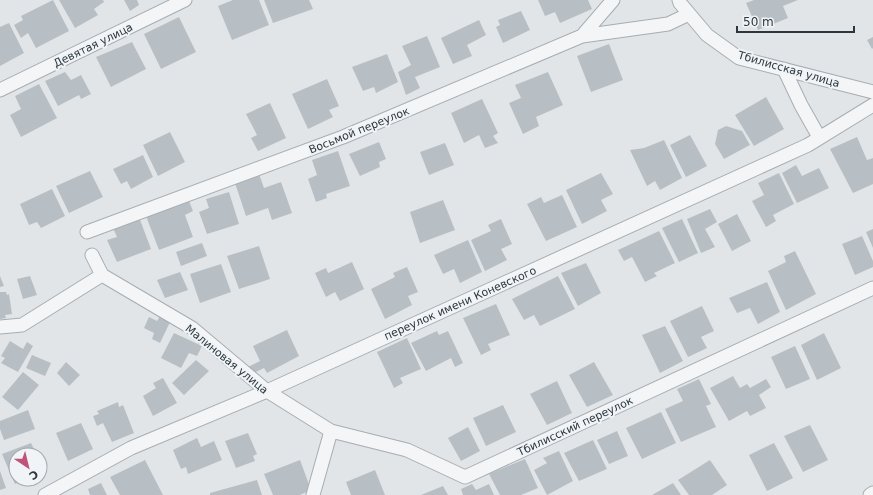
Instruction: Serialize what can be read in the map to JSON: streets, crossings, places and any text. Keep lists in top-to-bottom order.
{
  "streets": {
    "street": [
      "Девятая улица",
      "Тбилисская улица",
      "Восьмой переулок",
      "переулок имени Коневского",
      "Малиновая улица",
      "Тбилисский переулок"
    ]
  },
  "crossings": [
    ["переулок имени Коневского", "Малиновая улица"],
    ["Малиновая улица", "Тбилисский переулок"]
  ],
  "scale_bar": "50 m",
  "north": "bottom right"
}
